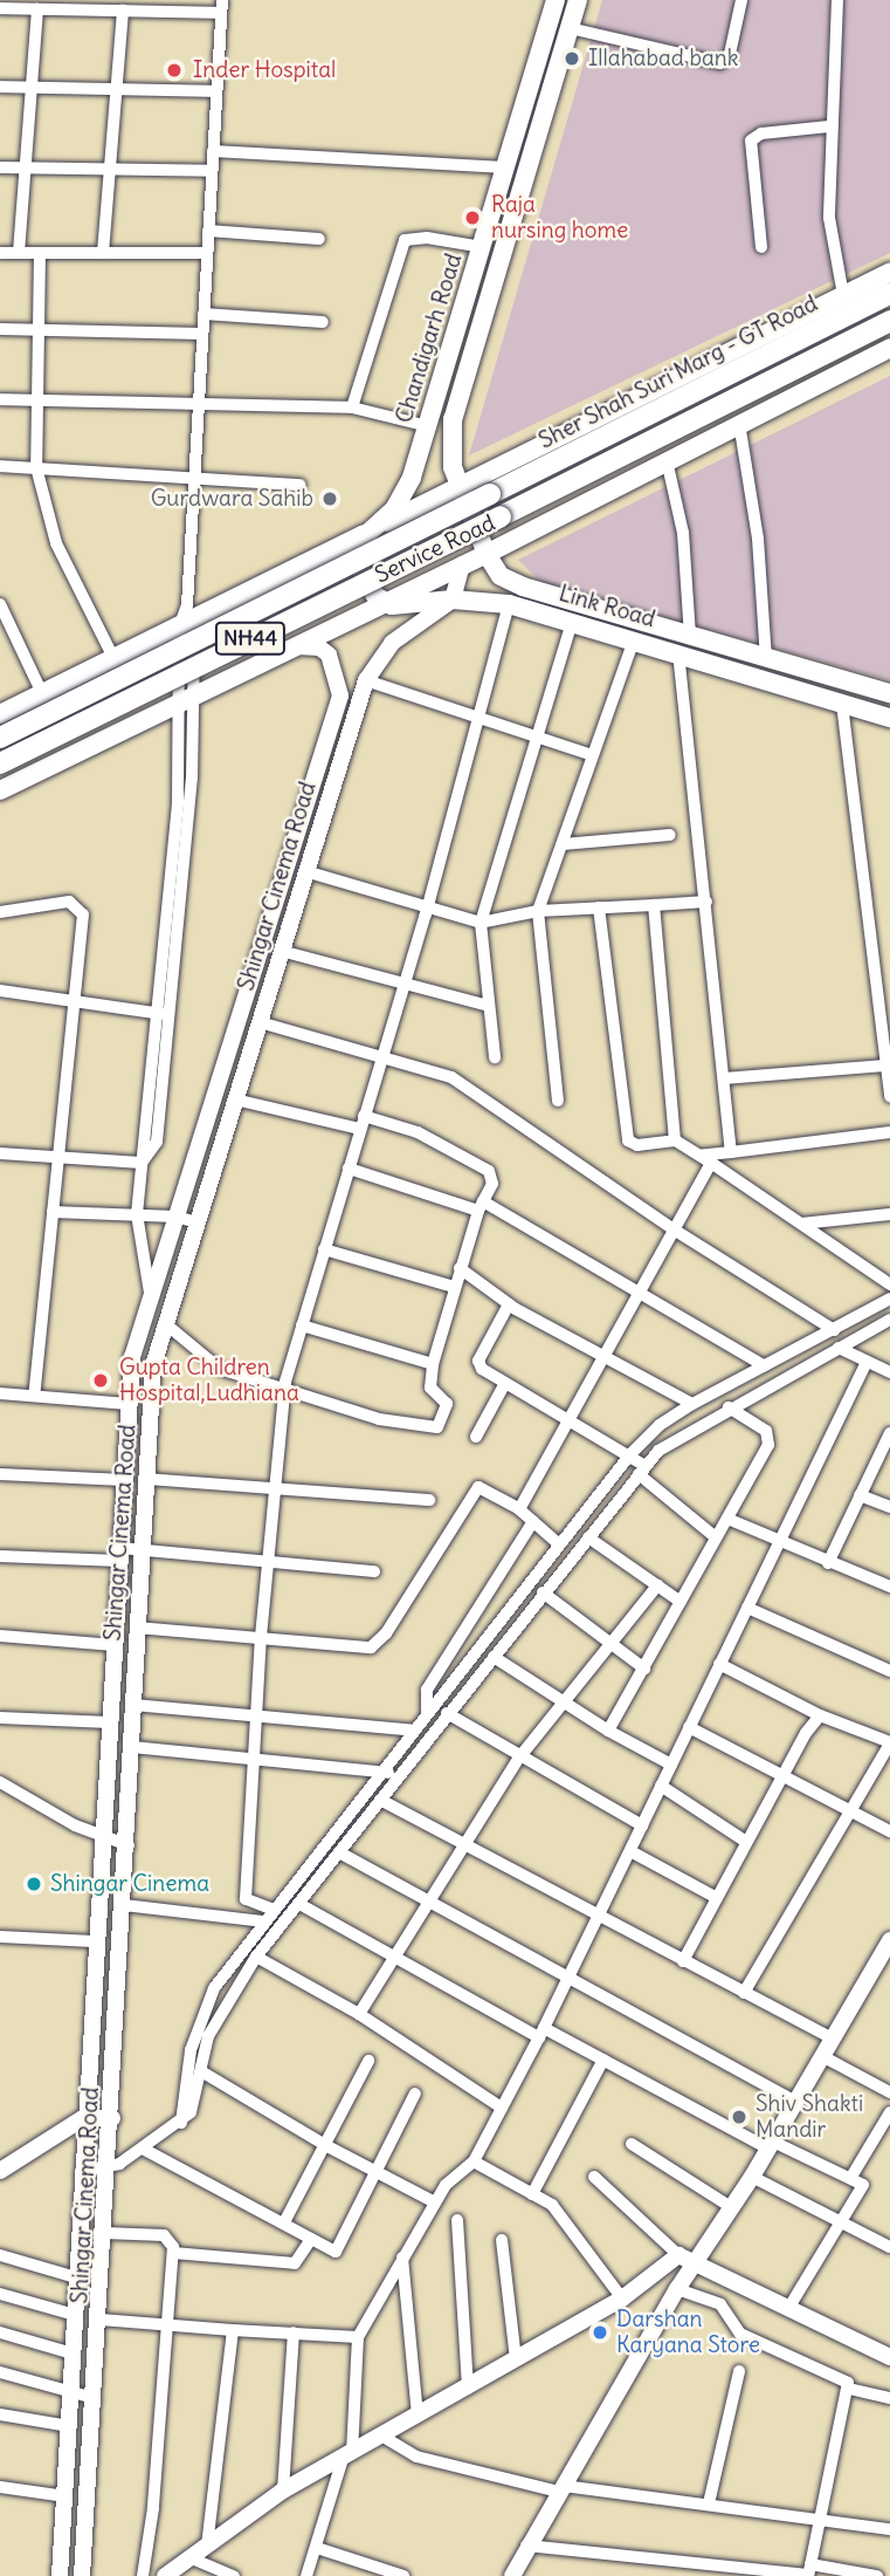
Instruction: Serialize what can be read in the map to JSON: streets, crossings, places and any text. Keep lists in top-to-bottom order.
{
  "streets": {
    "highway": ["Sher Shah Suri Marg - GT Road", "NH44"],
    "main road": ["Chandigarh Road", "Service Road", "Link Road"],
    "street": ["Shingar Cinema Road"]
  },
  "crossings": [
    ["Chandigarh Road", "Service Road"],
    ["Chandigarh Road", "Link Road"],
    ["Service Road", "Link Road"],
    ["Service Road", "Shingar Cinema Road"],
    ["Link Road", "Shingar Cinema Road"]
  ],
  "places": [
    "Illahabad bank",
    "Inder Hospital",
    "Raja nursing home",
    "Gurdwara Sahib",
    "Gupta Children Hospital,Ludhiana",
    "Shingar Cinema",
    "Shiv Shakti Mandir",
    "Darshan Karyana Store"
  ]
}
